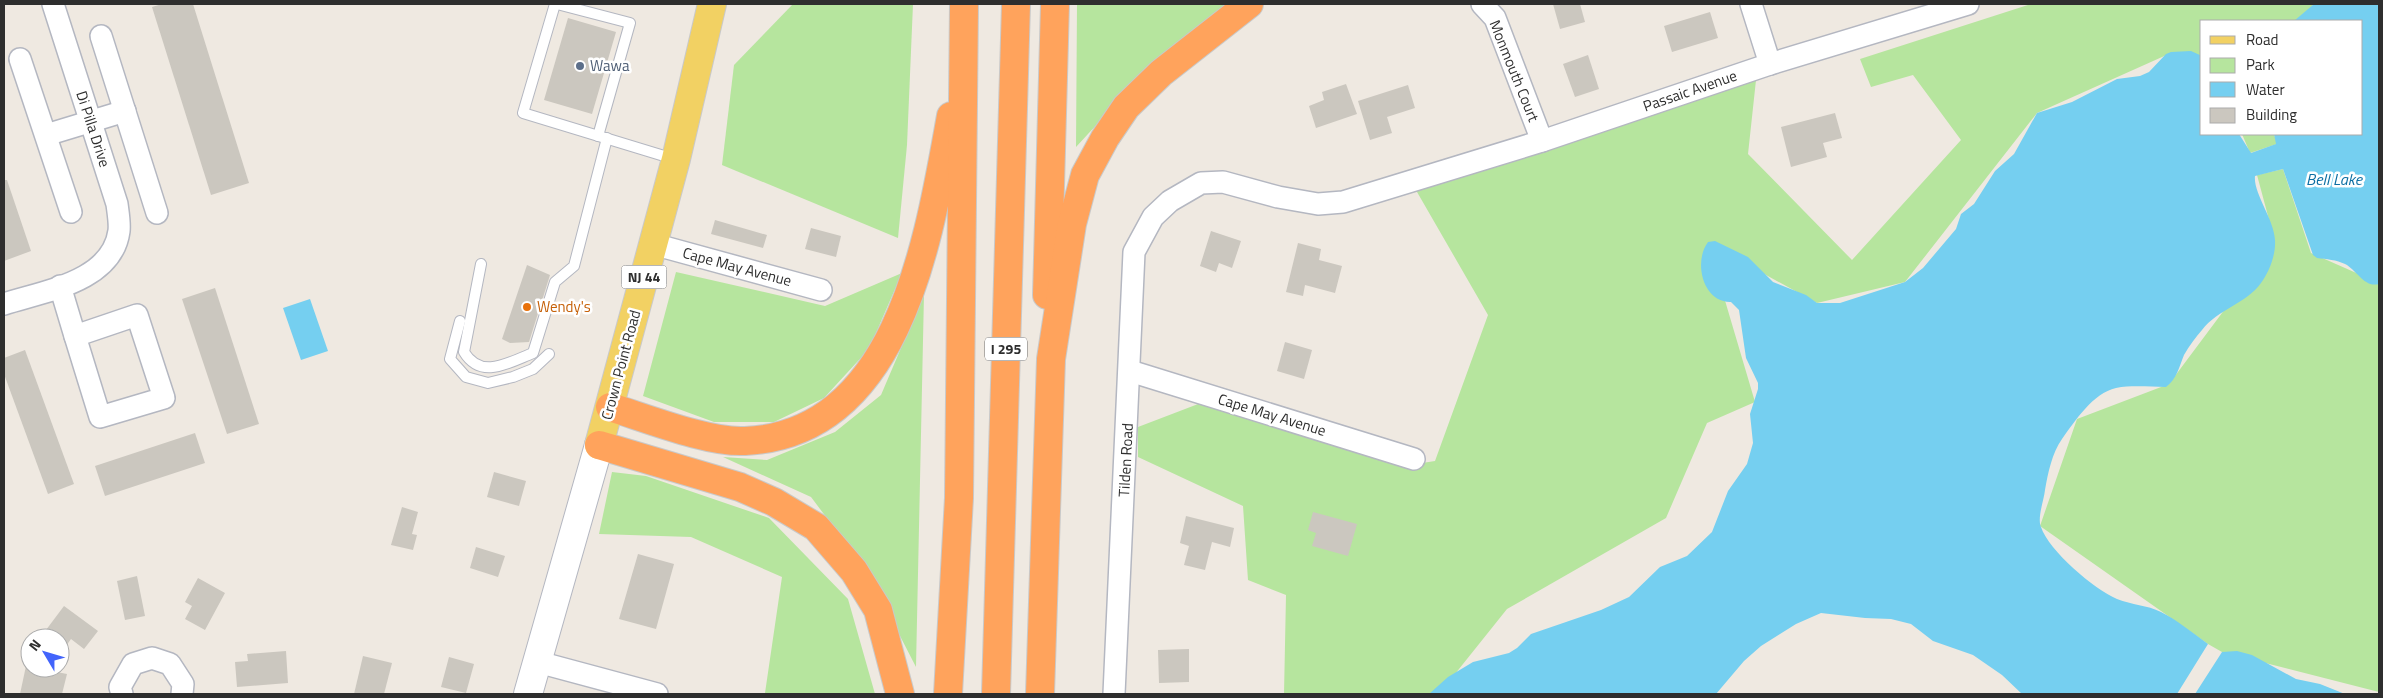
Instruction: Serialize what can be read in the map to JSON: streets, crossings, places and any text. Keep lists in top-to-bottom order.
{
  "streets": {
    "highway": ["I 295"],
    "main road": ["NJ 44", "Crown Point Road"],
    "street": [
      "Monmouth Court",
      "Passaic Avenue",
      "Di Pilla Drive",
      "Cape May Avenue",
      "Tilden Road"
    ]
  },
  "crossings": [
    ["Monmouth Court", "Passaic Avenue"],
    ["Passaic Avenue", "Tilden Road"],
    ["Cape May Avenue", "Crown Point Road"],
    ["Cape May Avenue", "Tilden Road"]
  ],
  "water": ["Bell Lake"],
  "places": ["Wawa", "Wendy's"],
  "legend": [
    "Road",
    "Park",
    "Water",
    "Building"
  ],
  "north": "top left"
}
